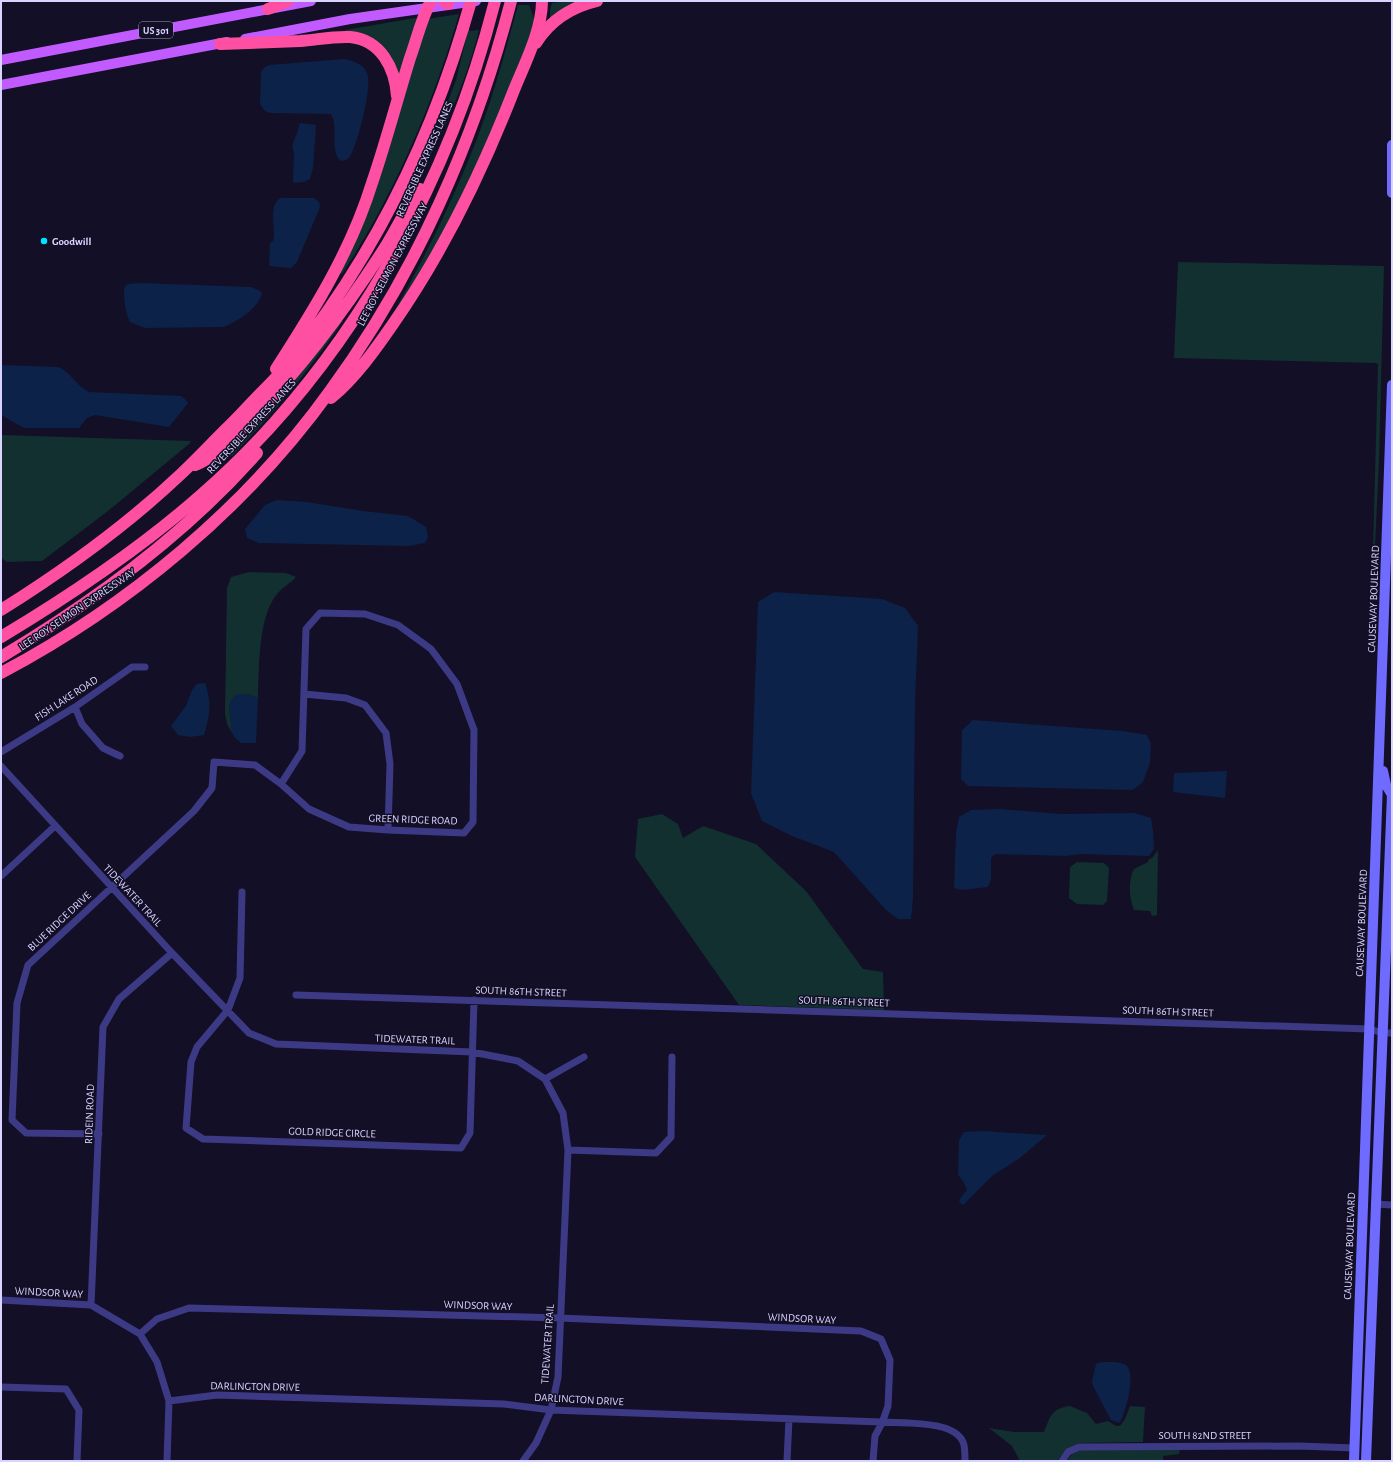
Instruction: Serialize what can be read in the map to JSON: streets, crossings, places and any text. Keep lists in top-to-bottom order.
{
  "streets": {
    "highway": ["REVERSIBLE EXPRESS LANES", "LEE ROY SELMON EXPRESSWAY"],
    "main road": ["US 301", "CAUSEWAY BOULEVARD"],
    "street": [
      "FISH LAKE ROAD",
      "GREEN RIDGE ROAD",
      "TIDEWATER TRAIL",
      "BLUE RIDGE DRIVE",
      "SOUTH 86TH STREET",
      "RIDEIN ROAD",
      "GOLD RIDGE CIRCLE",
      "WINDSOR WAY",
      "DARLINGTON DRIVE",
      "SOUTH 82ND STREET"
    ]
  },
  "crossings": [
    ["CAUSEWAY BOULEVARD", "SOUTH 86TH STREET"],
    ["CAUSEWAY BOULEVARD", "SOUTH 82ND STREET"],
    ["GREEN RIDGE ROAD", "BLUE RIDGE DRIVE"],
    ["TIDEWATER TRAIL", "BLUE RIDGE DRIVE"],
    ["TIDEWATER TRAIL", "RIDEIN ROAD"],
    ["TIDEWATER TRAIL", "GOLD RIDGE CIRCLE"],
    ["TIDEWATER TRAIL", "WINDSOR WAY"],
    ["TIDEWATER TRAIL", "DARLINGTON DRIVE"],
    ["BLUE RIDGE DRIVE", "RIDEIN ROAD"],
    ["SOUTH 86TH STREET", "GOLD RIDGE CIRCLE"],
    ["RIDEIN ROAD", "WINDSOR WAY"],
    ["WINDSOR WAY", "DARLINGTON DRIVE"]
  ],
  "places": ["Goodwill"]
}
